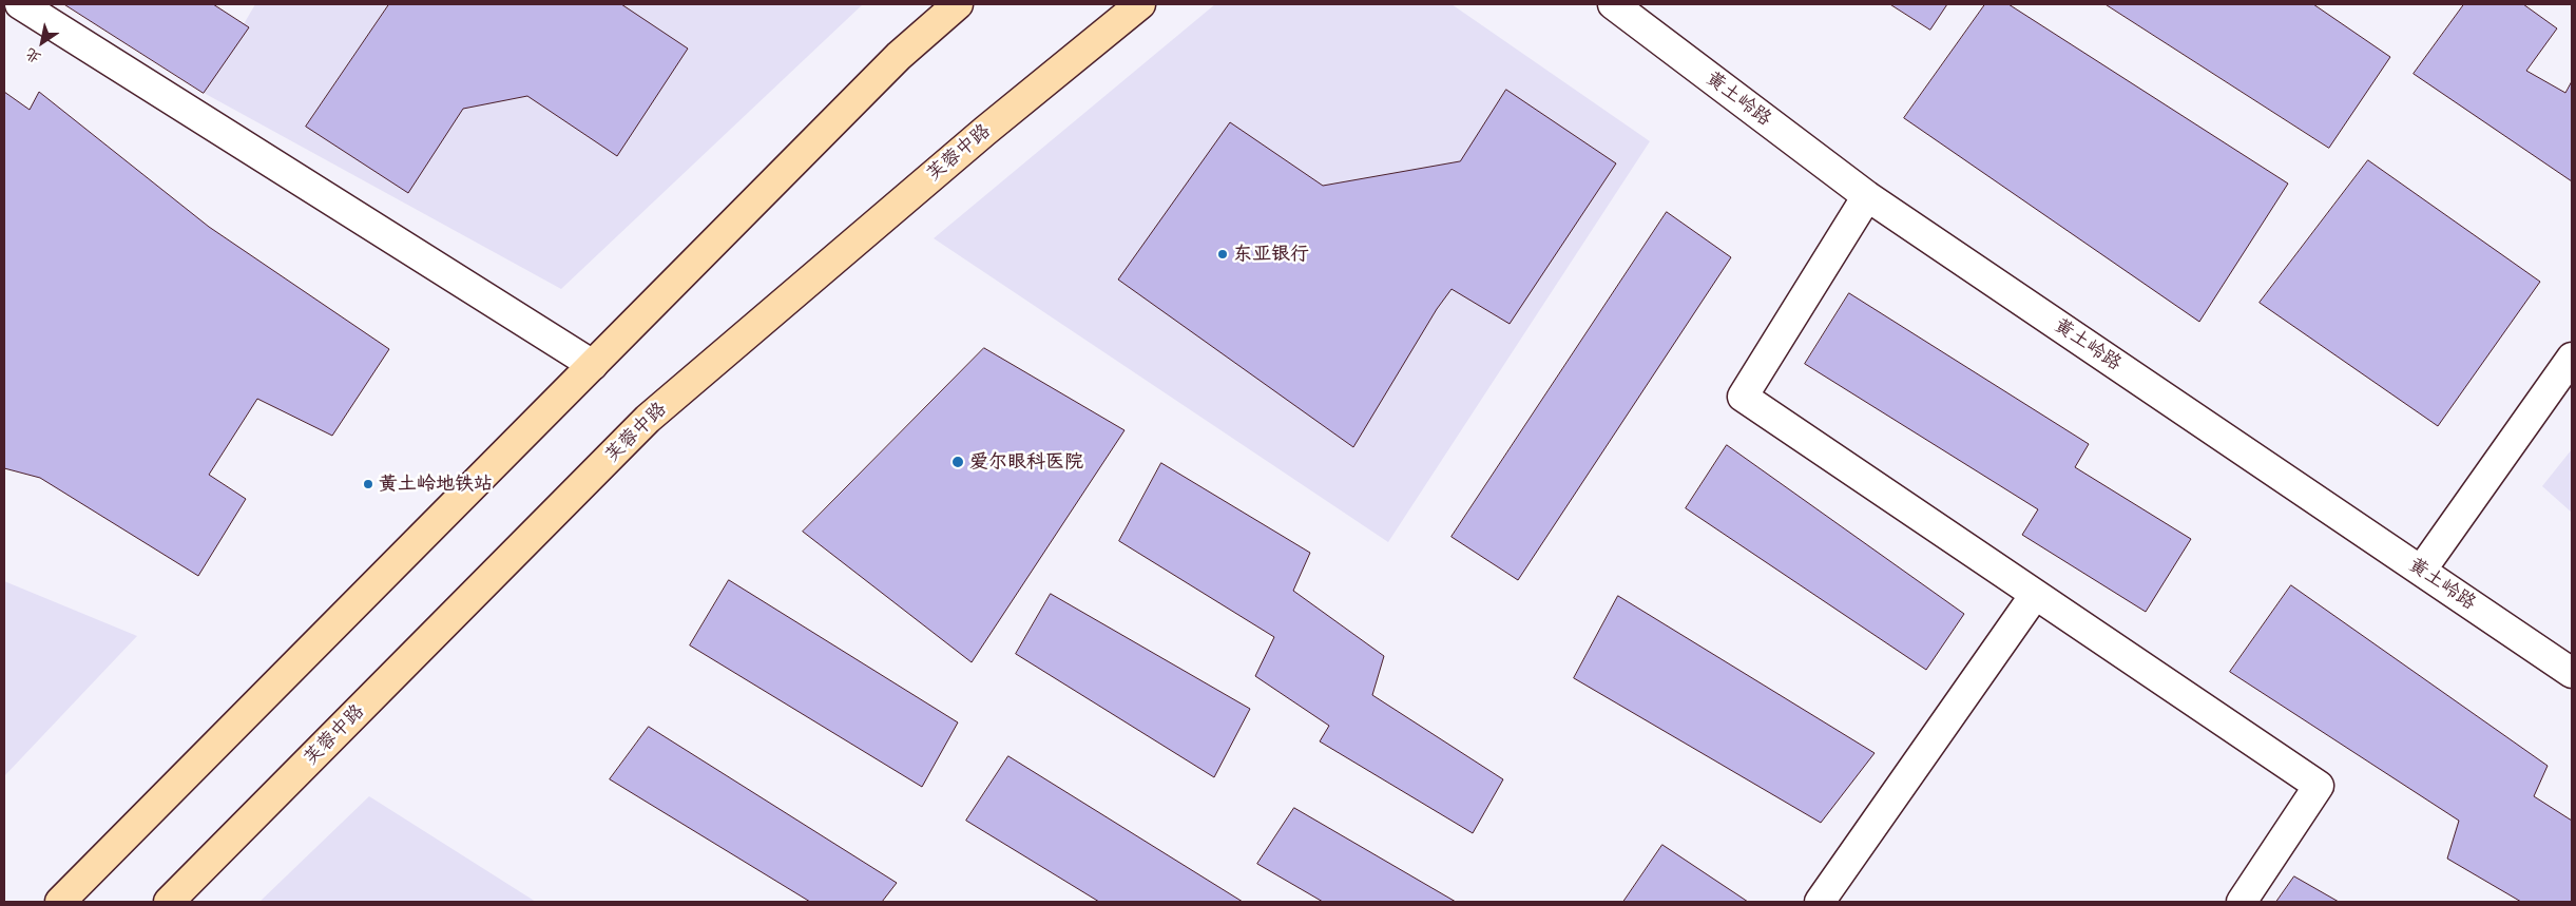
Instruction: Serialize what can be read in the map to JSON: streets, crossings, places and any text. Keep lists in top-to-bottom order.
{
  "streets": {
    "main road": ["芙蓉中路"],
    "street": ["黄土岭路"]
  },
  "places": ["东亚银行", "爱尔眼科医院", "黄土岭地铁站"],
  "north": "bottom left"
}
